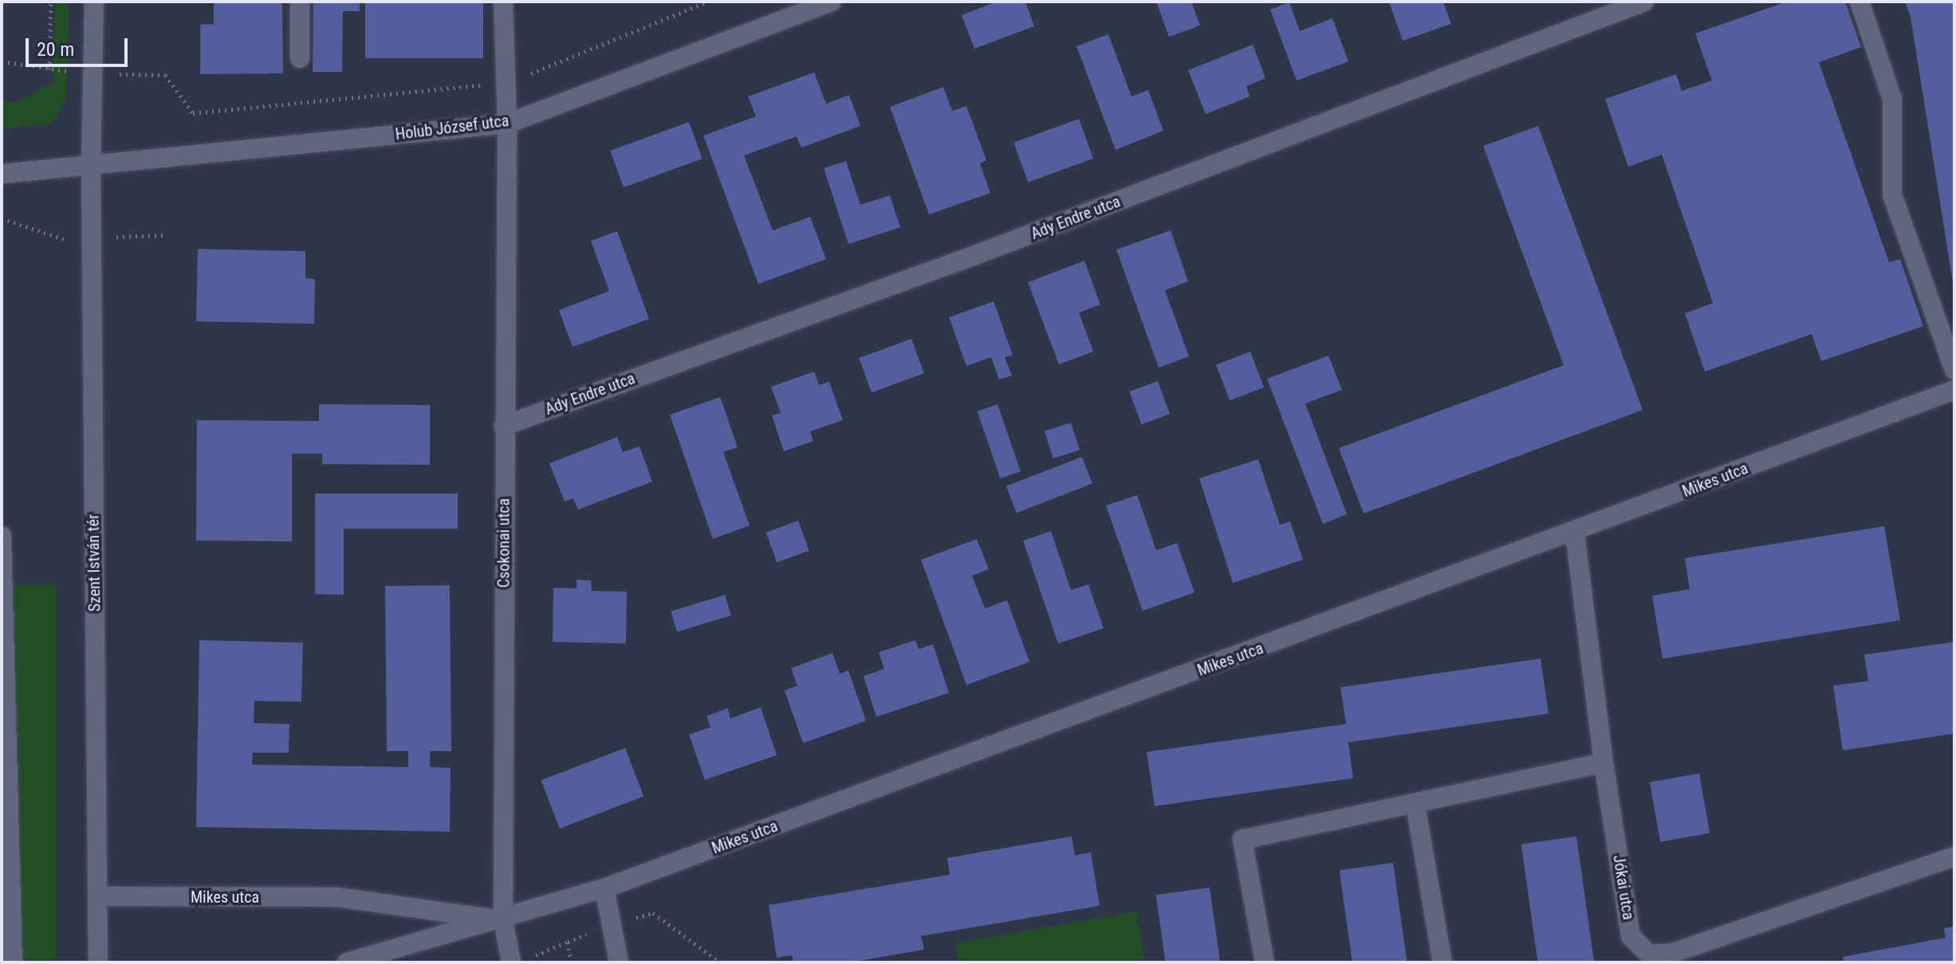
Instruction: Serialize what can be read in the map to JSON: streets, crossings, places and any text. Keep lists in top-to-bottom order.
{
  "streets": {
    "street": [
      "Holub József utca",
      "Ady Endre utca",
      "Mikes utca",
      "Csokonai utca",
      "Szent István tér",
      "Jókai utca"
    ]
  },
  "crossings": [
    ["Holub József utca", "Csokonai utca"],
    ["Holub József utca", "Szent István tér"],
    ["Ady Endre utca", "Csokonai utca"],
    ["Mikes utca", "Csokonai utca"],
    ["Mikes utca", "Szent István tér"],
    ["Mikes utca", "Jókai utca"]
  ],
  "scale_bar": "20 m"
}
